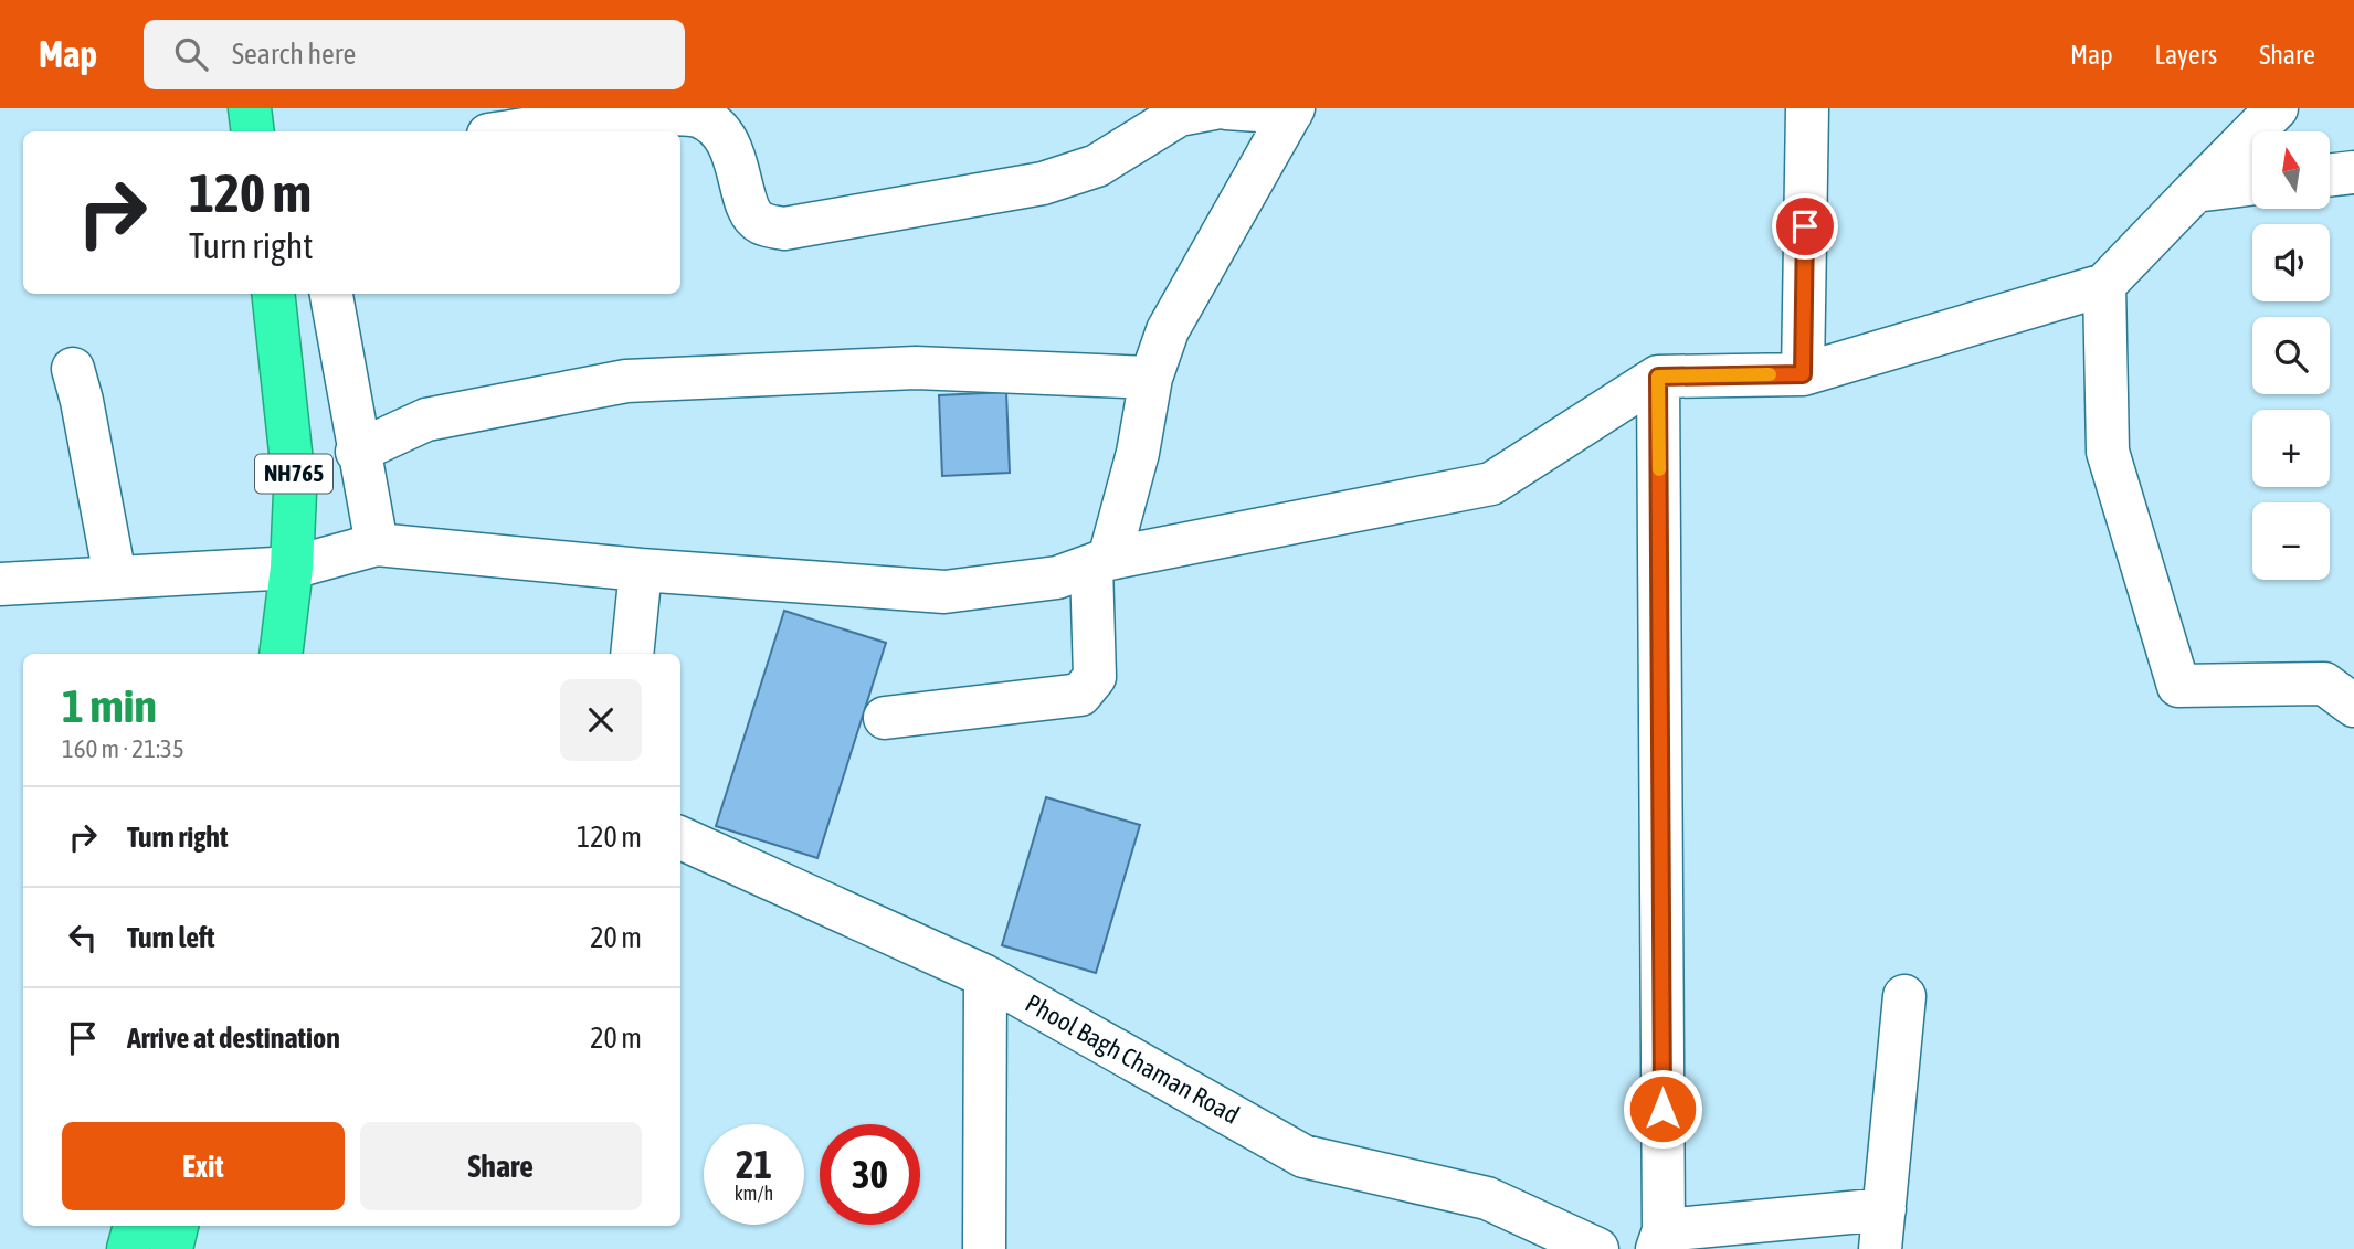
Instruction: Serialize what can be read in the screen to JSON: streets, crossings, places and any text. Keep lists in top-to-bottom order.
{
  "streets": {
    "highway": ["NH765"],
    "street": ["Phool Bagh Chaman Road"]
  },
  "north": "top",
  "page": {
    "header": "Map",
    "search": "Search here",
    "nav": ["Map", "Layers", "Share"],
    "map_buttons": ["+", "−"],
    "turn": ["120 m", "Turn right"],
    "heading": ["1 min", "160 m · 21:35"],
    "list": [
      {
        "name": "Turn right",
        "value": "120 m"
      },
      {
        "name": "Turn left",
        "value": "20 m"
      },
      {
        "name": "Arrive at destination",
        "value": "20 m"
      }
    ],
    "buttons": ["Exit", "Share"],
    "speed": "21 km/h",
    "limit": "30"
  }
}
